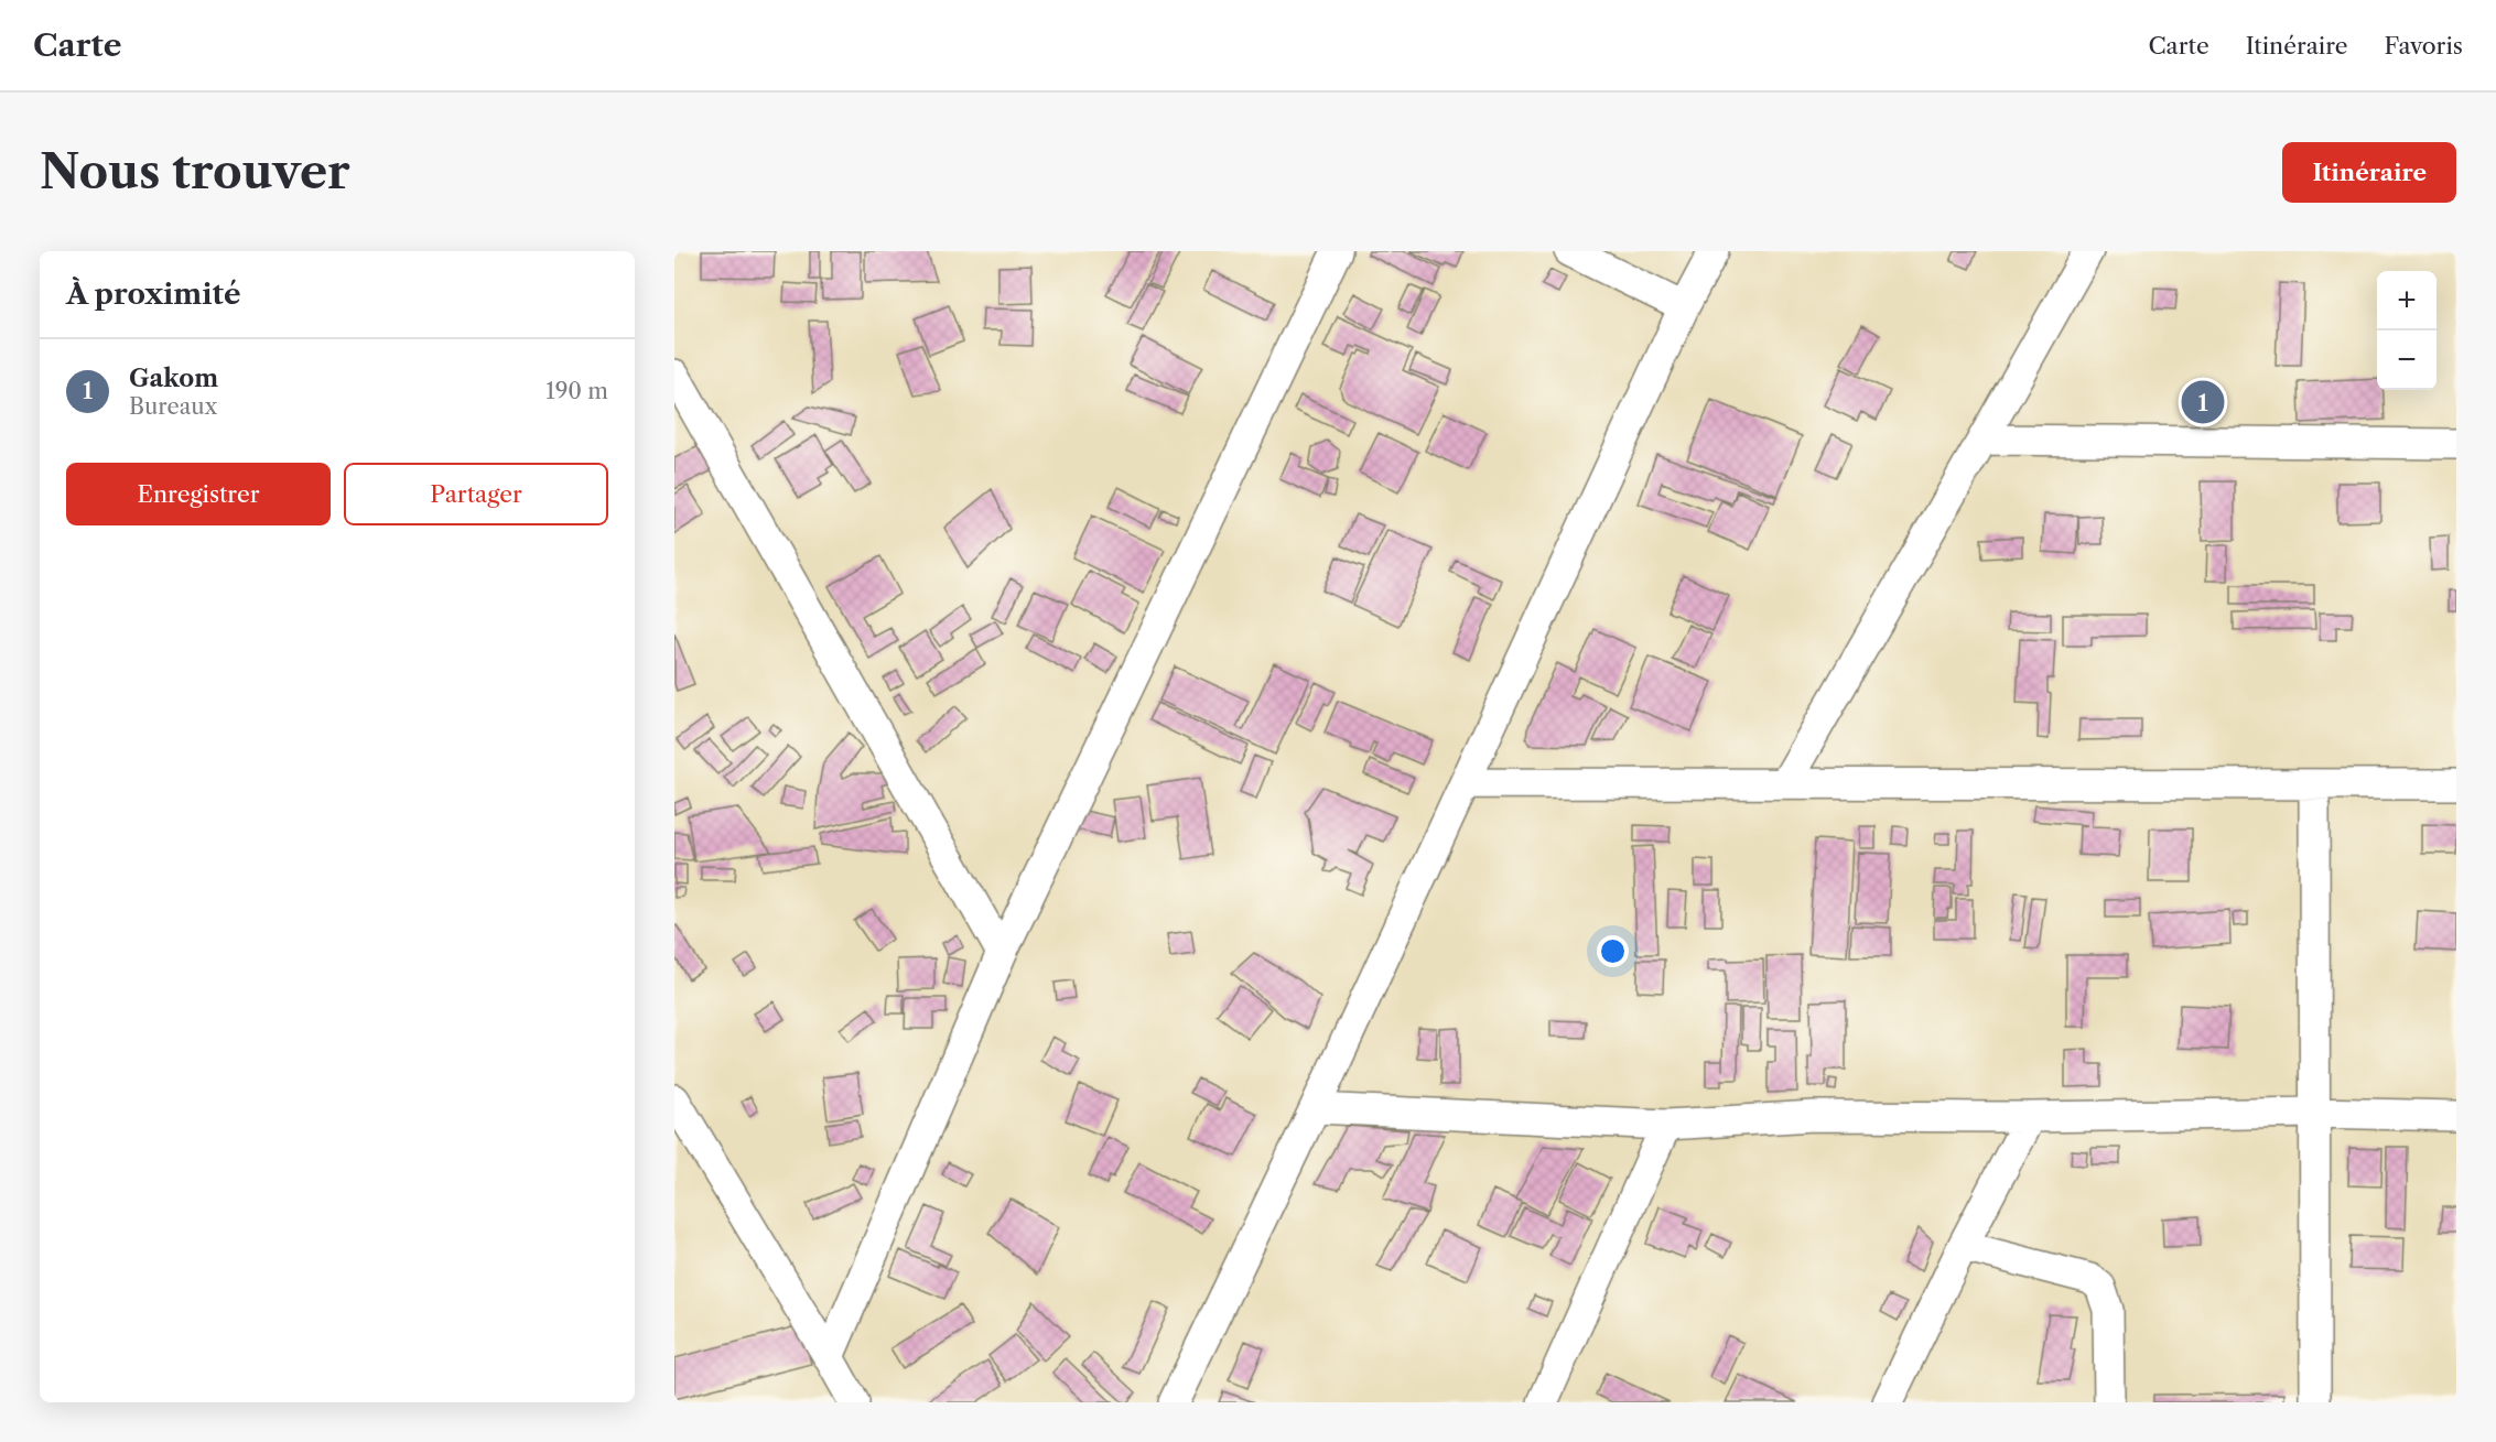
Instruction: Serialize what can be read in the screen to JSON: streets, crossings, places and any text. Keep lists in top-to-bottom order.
{
  "page": {
    "header": "Carte",
    "nav": ["Carte", "Itinéraire", "Favoris"],
    "buttons": [
      "Itinéraire",
      ["Enregistrer", "Partager"]
    ],
    "title": "Nous trouver",
    "heading": "À proximité",
    "map_buttons": ["+", "−"],
    "list": [
      {
        "mark": "1",
        "name": "Gakom",
        "note": "Bureaux",
        "value": "190 m"
      }
    ],
    "pins": "1"
  }
}
